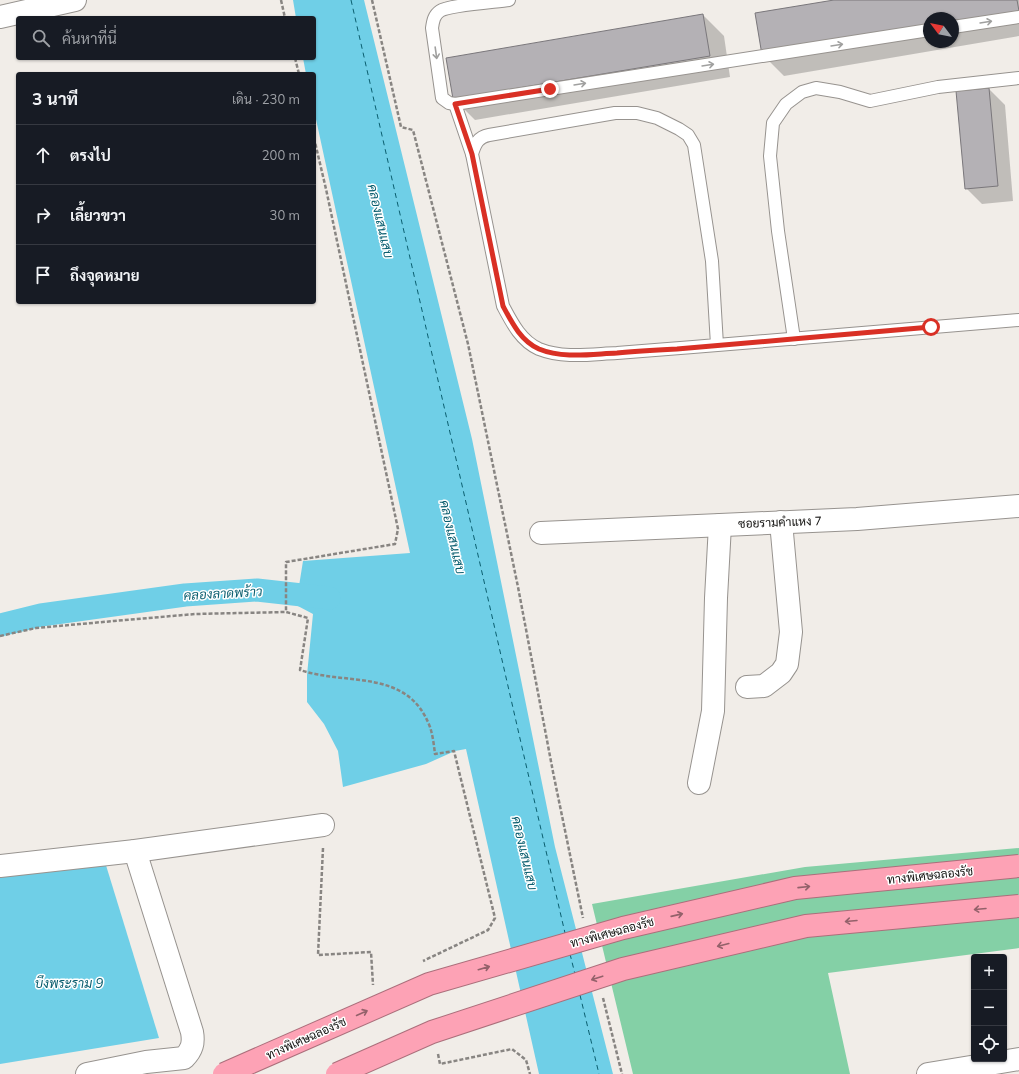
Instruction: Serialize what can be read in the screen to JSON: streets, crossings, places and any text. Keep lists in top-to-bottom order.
{
  "streets": {
    "highway": ["ทางพิเศษฉลองรัช"],
    "street": ["ซอยรามคำแหง 7"]
  },
  "water": ["คลองแสนแสบ", "คลองลาดพร้าว", "บึงพระราม 9"],
  "north": "top left",
  "page": {
    "search": "ค้นหาที่นี่",
    "heading": ["3 นาที", "เดิน · 230 m"],
    "list": [
      ["ตรงไป", "200 m"],
      ["เลี้ยวขวา", "30 m"],
      "ถึงจุดหมาย"
    ],
    "map_buttons": ["+", "−"]
  }
}
